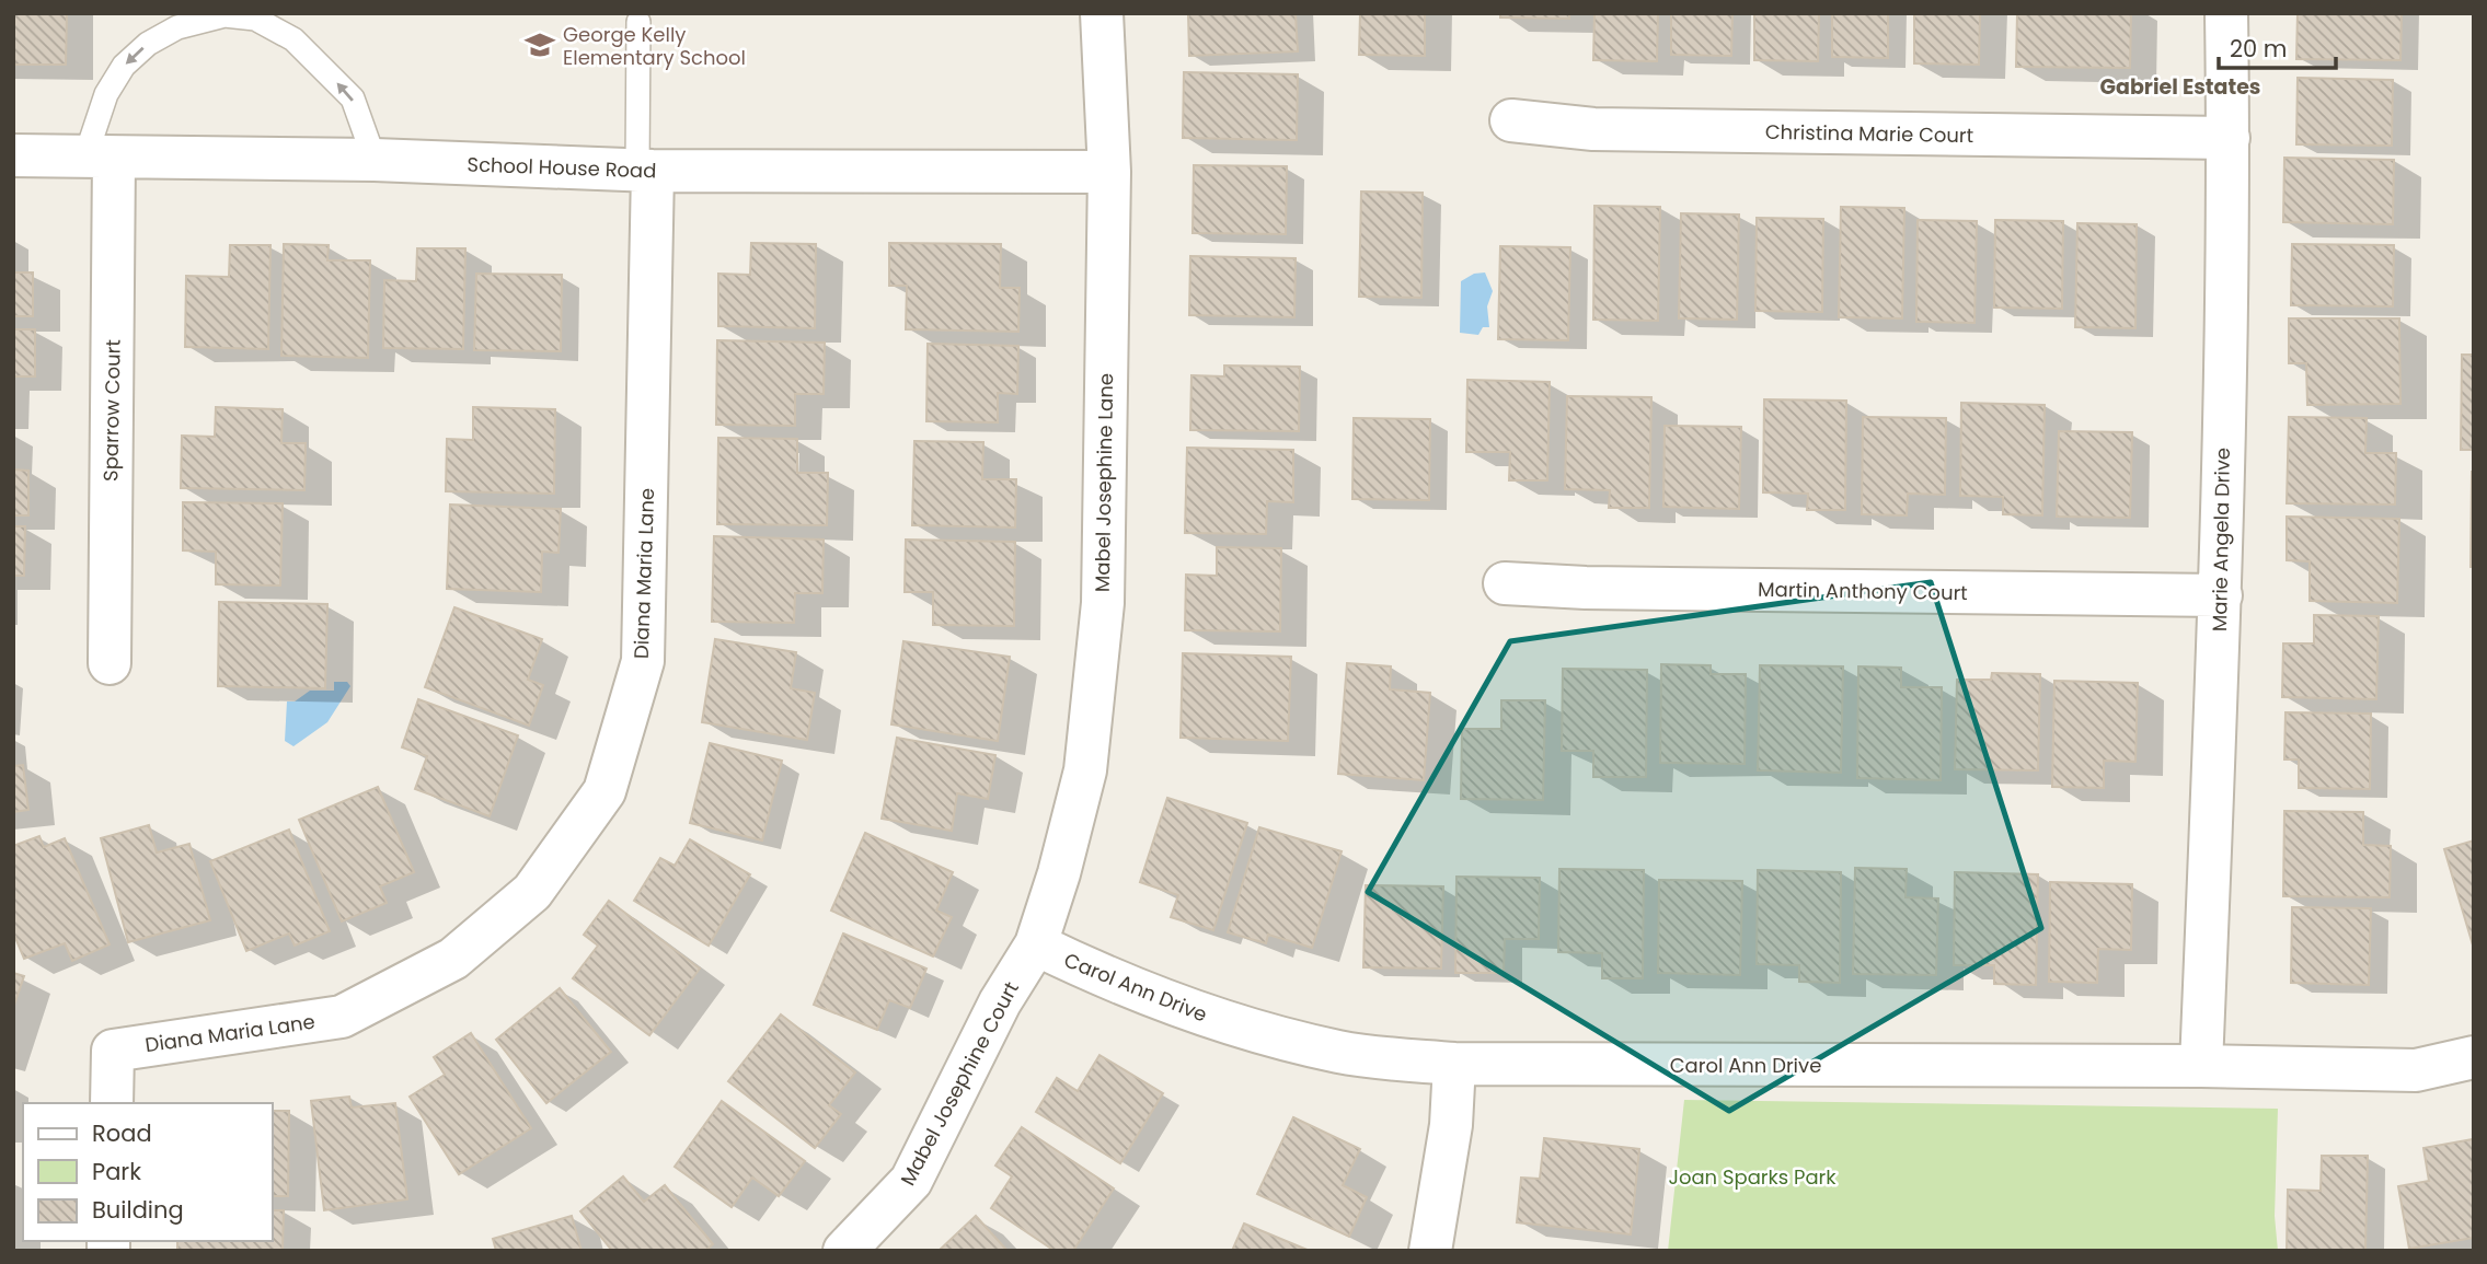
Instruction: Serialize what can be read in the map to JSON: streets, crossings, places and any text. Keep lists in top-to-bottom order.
{
  "streets": {
    "street": [
      "Christina Marie Court",
      "School House Road",
      "Sparrow Court",
      "Mabel Josephine Lane",
      "Marie Angela Drive",
      "Diana Maria Lane",
      "Martin Anthony Court",
      "Carol Ann Drive",
      "Mabel Josephine Court"
    ]
  },
  "crossings": [
    ["Christina Marie Court", "Marie Angela Drive"],
    ["School House Road", "Sparrow Court"],
    ["School House Road", "Mabel Josephine Lane"],
    ["School House Road", "Diana Maria Lane"],
    ["Mabel Josephine Lane", "Carol Ann Drive"],
    ["Mabel Josephine Lane", "Mabel Josephine Court"],
    ["Marie Angela Drive", "Martin Anthony Court"],
    ["Marie Angela Drive", "Carol Ann Drive"],
    ["Carol Ann Drive", "Mabel Josephine Court"]
  ],
  "districts": ["Gabriel Estates"],
  "parks": ["Joan Sparks Park"],
  "places": {
    "school or university": ["George Kelly Elementary School"]
  },
  "legend": ["Road", "Park", "Building"],
  "scale_bar": "20 m"
}
